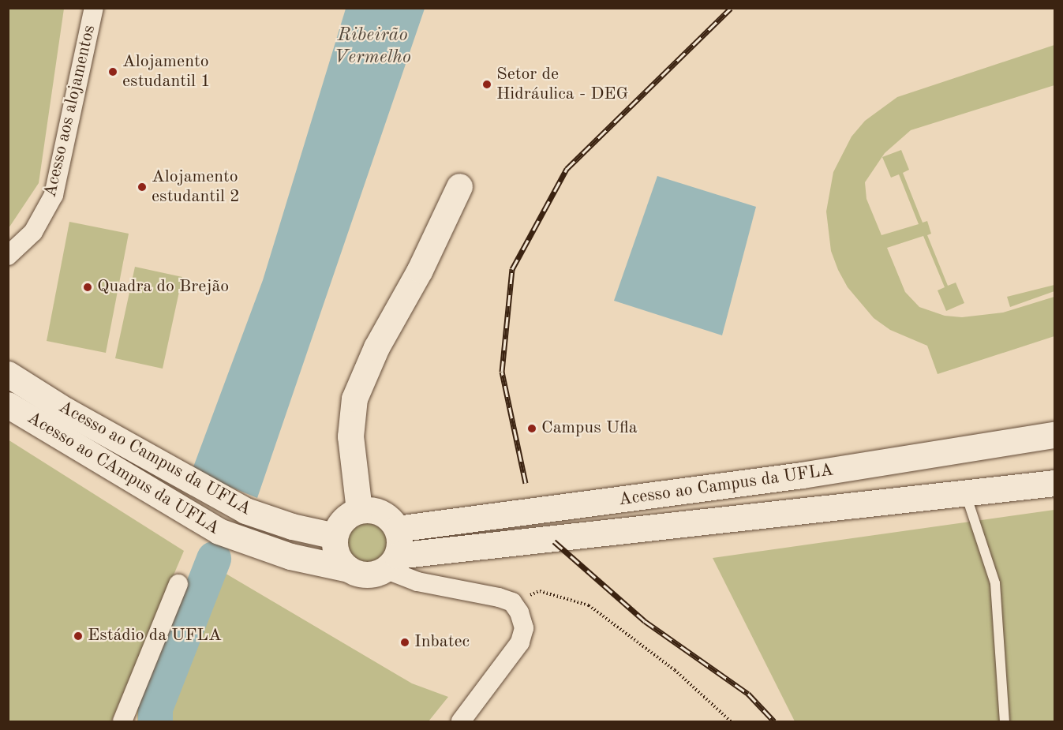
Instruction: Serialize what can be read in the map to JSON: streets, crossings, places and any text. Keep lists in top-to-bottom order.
{
  "streets": {
    "street": ["Acesso aos alojamentos", "Acesso ao Campus da UFLA", "Acesso ao CAmpus da UFLA"]
  },
  "crossings": [
    ["Acesso ao Campus da UFLA", "Acesso ao CAmpus da UFLA"]
  ],
  "water": ["Ribeirão Vermelho"],
  "places": [
    "Alojamento estudantil 1",
    "Setor de Hidráulica - DEG",
    "Alojamento estudantil 2",
    "Quadra do Brejão",
    "Campus Ufla",
    "Estádio da UFLA",
    "Inbatec"
  ]
}
